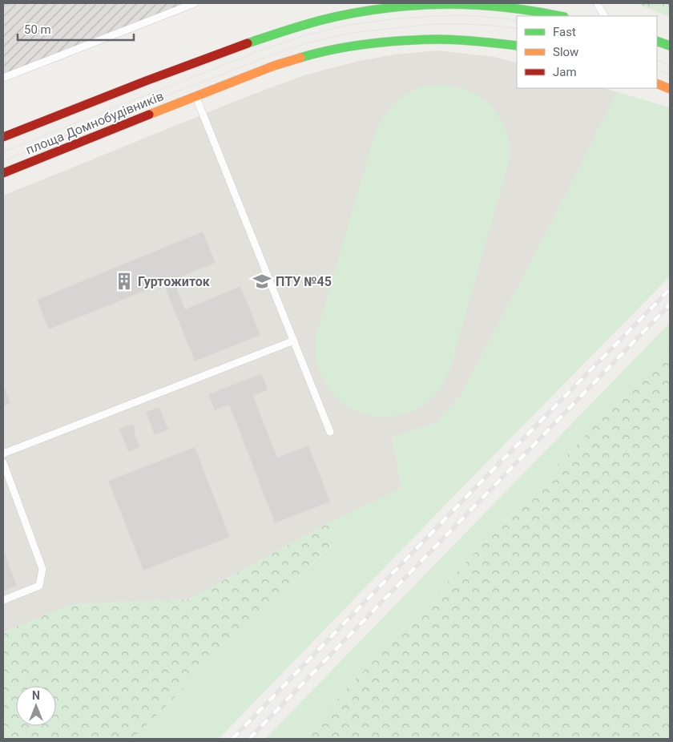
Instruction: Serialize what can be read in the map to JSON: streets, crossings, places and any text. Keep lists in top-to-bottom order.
{
  "streets": {
    "main road": ["площа Домнобудівників"]
  },
  "places": {
    "building": ["Гуртожиток"],
    "school or university": ["ПТУ №45"]
  },
  "legend": ["Fast", "Slow", "Jam"],
  "scale_bar": "50 m",
  "north": "top"
}
